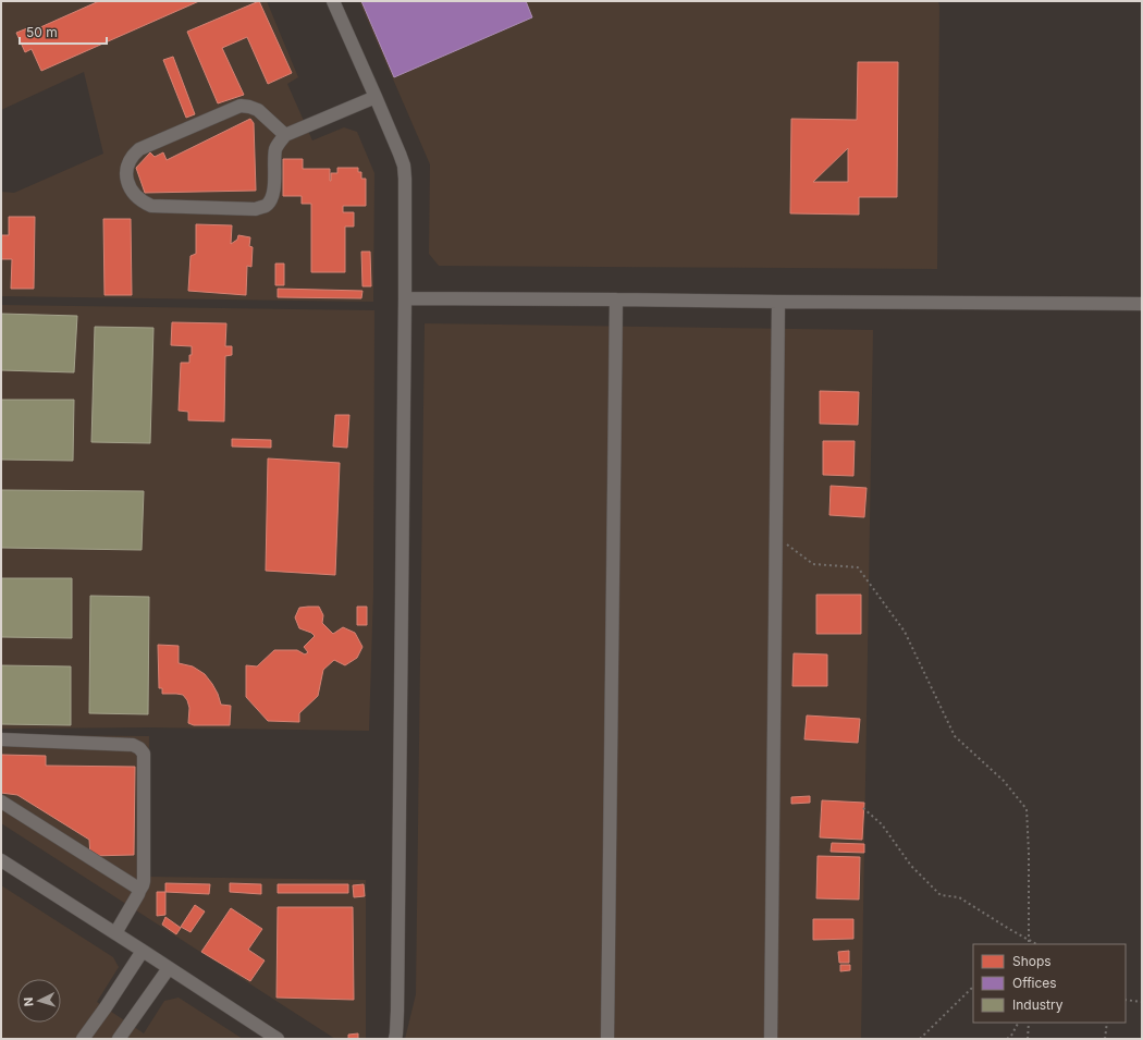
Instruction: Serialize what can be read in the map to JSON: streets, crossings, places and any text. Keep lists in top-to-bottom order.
{
  "legend": ["Shops", "Offices", "Industry"],
  "scale_bar": "50 m",
  "north": "left"
}
